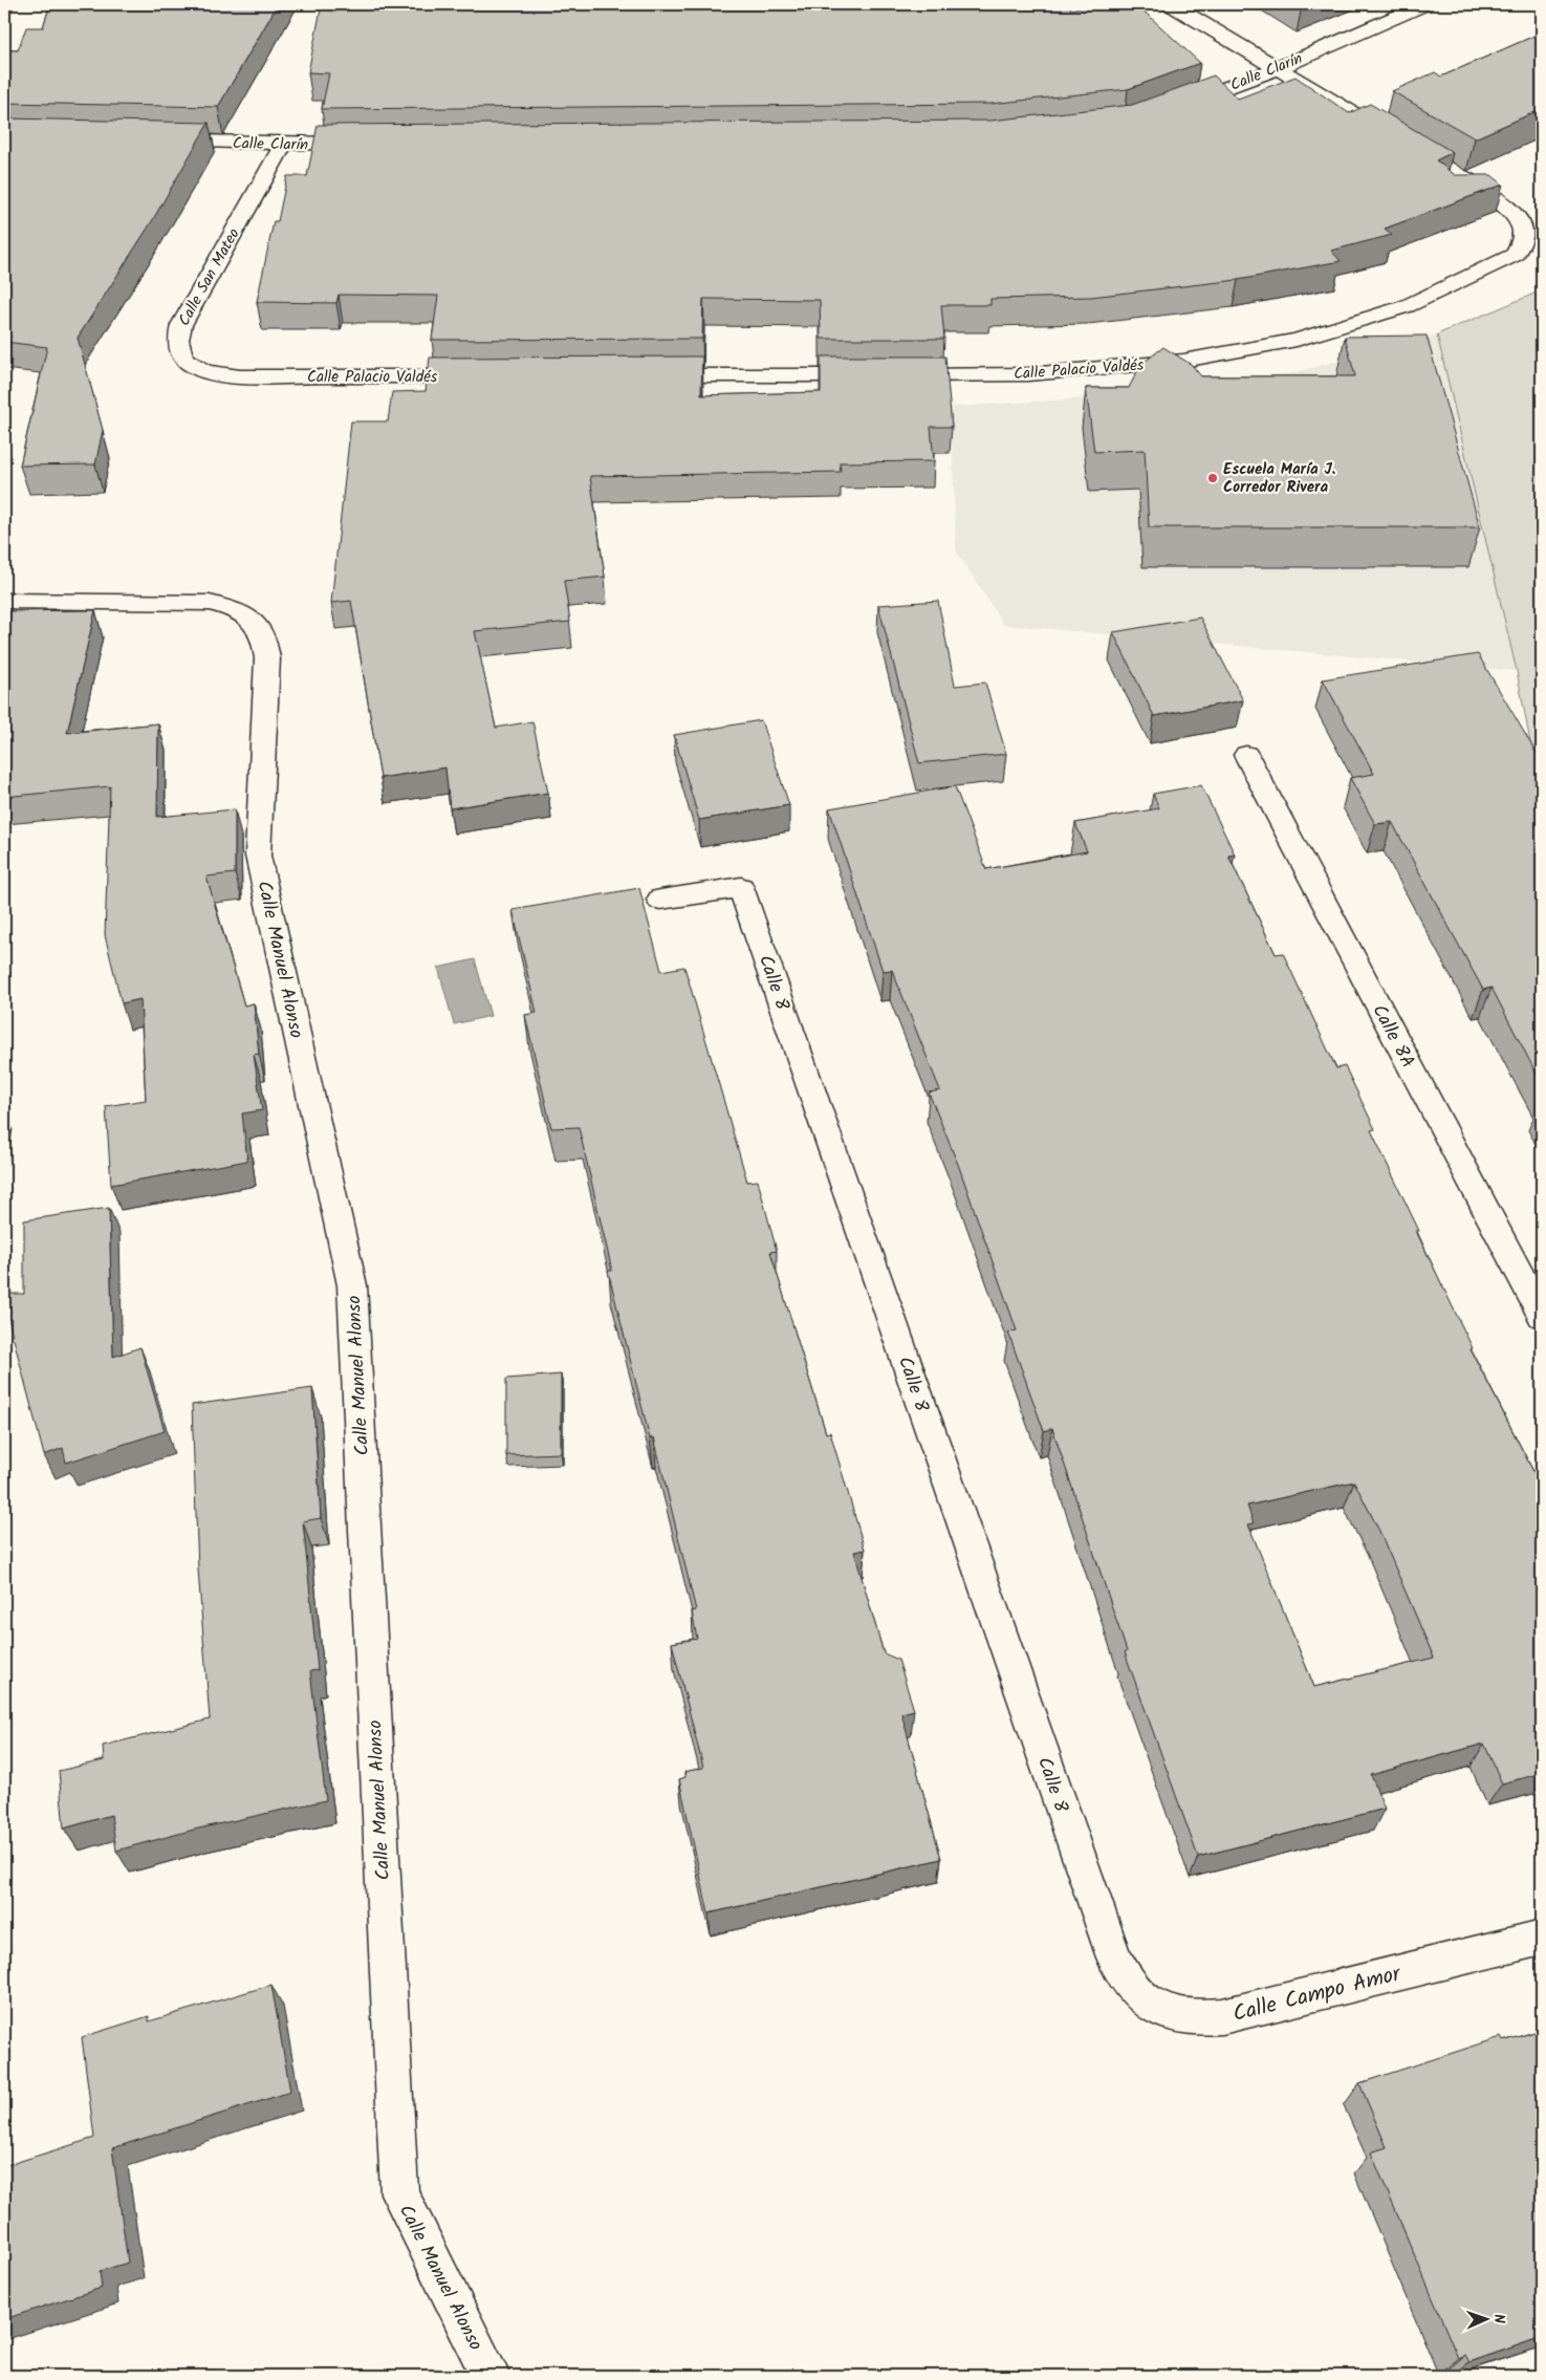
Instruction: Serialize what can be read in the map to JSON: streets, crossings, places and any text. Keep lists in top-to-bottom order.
{
  "streets": {
    "street": [
      "Calle Clarín",
      "Calle San Mateo",
      "Calle Palacio Valdés",
      "Calle Manuel Alonso",
      "Calle 8",
      "Calle 8A",
      "Calle Campo Amor"
    ]
  },
  "crossings": [
    ["Calle Clarín", "Calle San Mateo"],
    ["Calle Clarín", "Calle Palacio Valdés"],
    ["Calle San Mateo", "Calle Palacio Valdés"],
    ["Calle 8", "Calle Campo Amor"]
  ],
  "places": ["Escuela María J. Corredor Rivera"],
  "north": "right"
}
